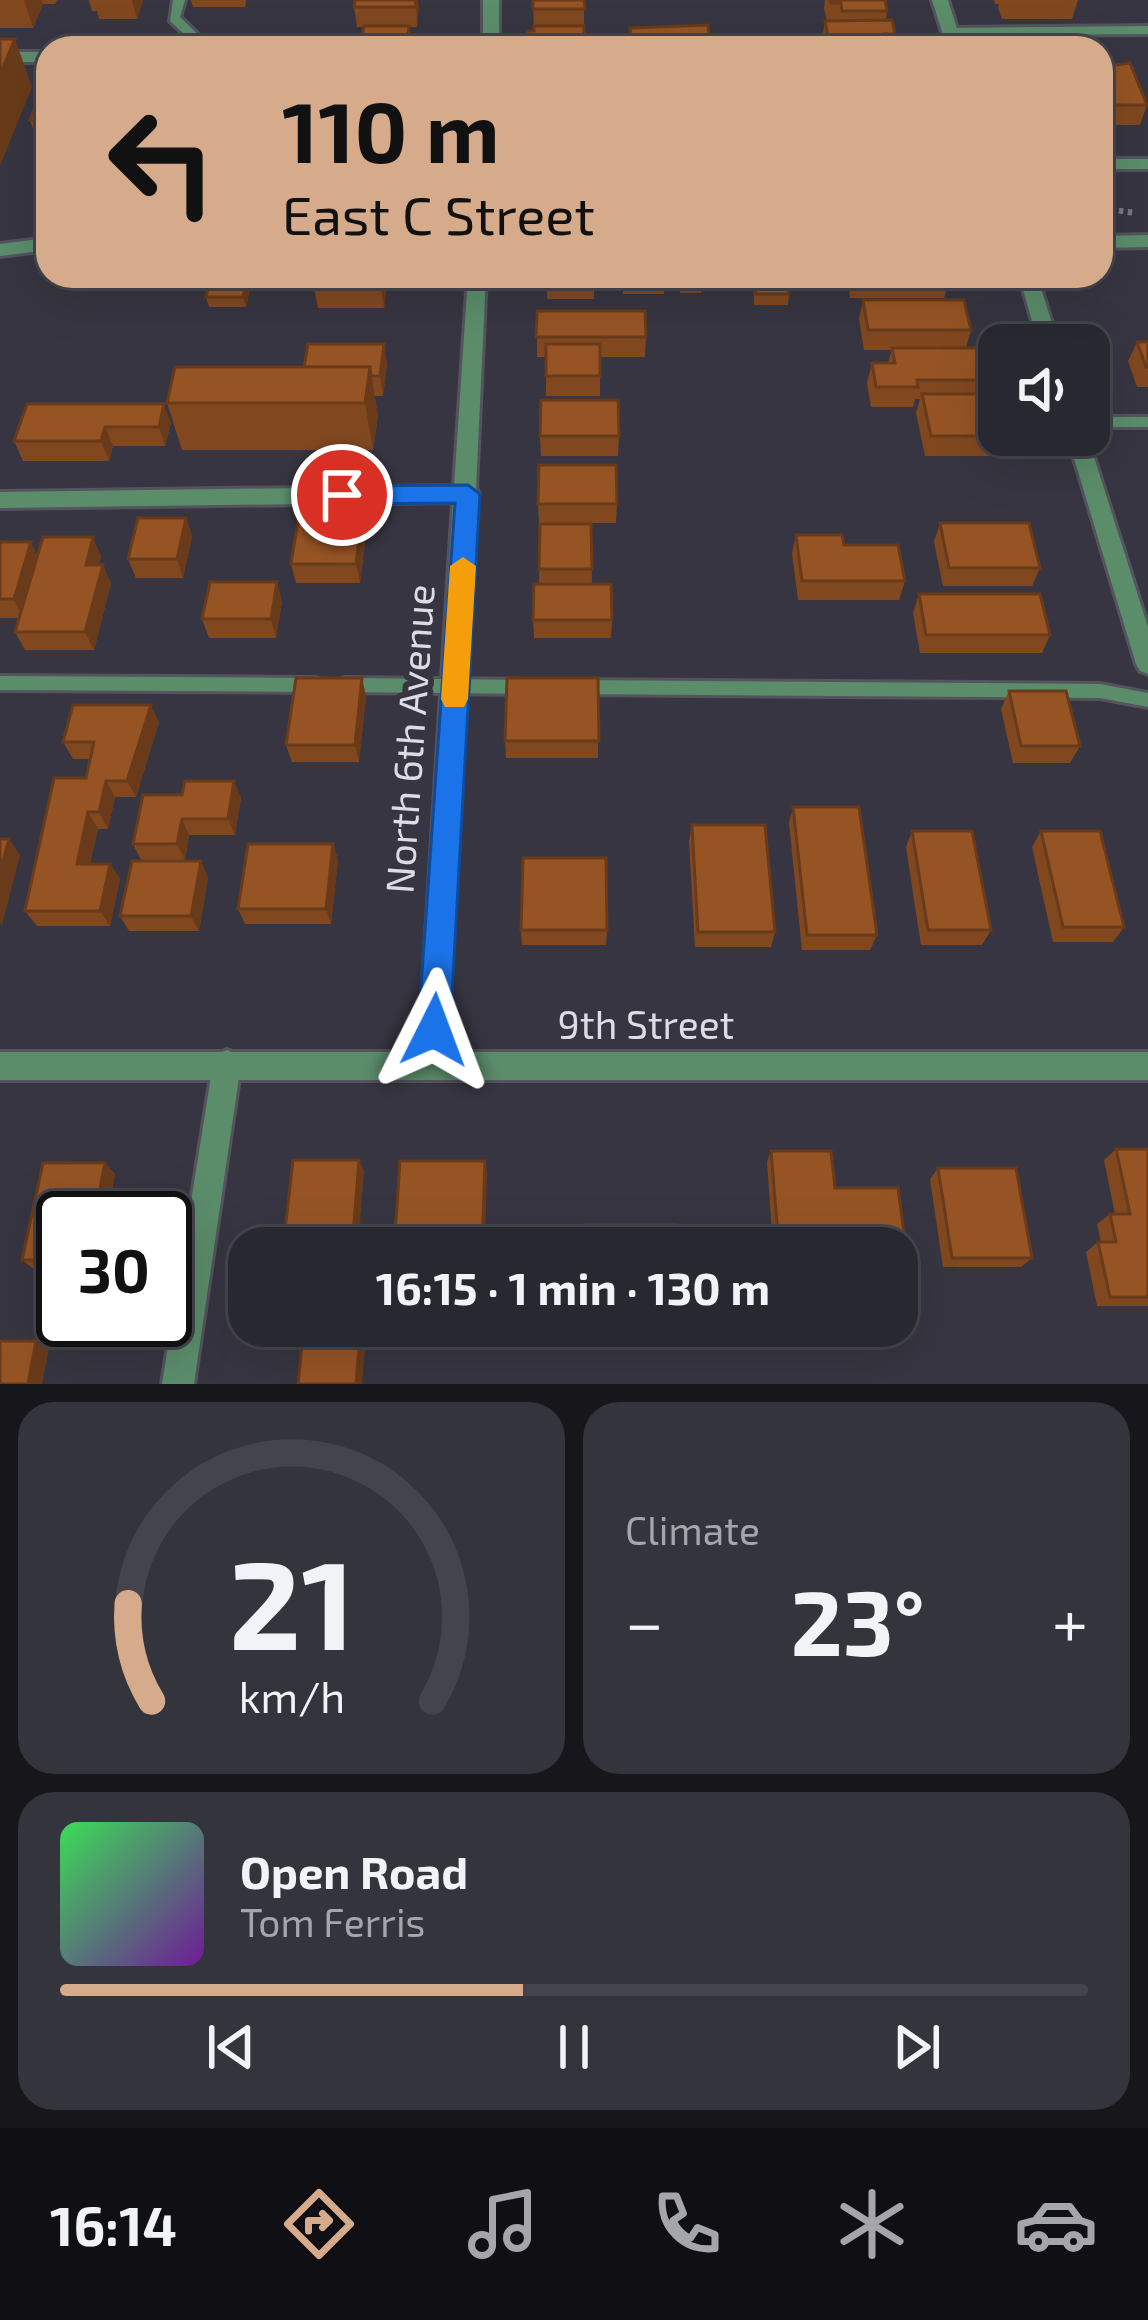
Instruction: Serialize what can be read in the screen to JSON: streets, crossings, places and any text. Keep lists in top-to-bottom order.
{
  "streets": {
    "street": ["North 6th Avenue", "9th Street"]
  },
  "crossings": [
    ["North 6th Avenue", "9th Street"]
  ],
  "page": {
    "turn": ["110 m", "East C Street"],
    "limit": "30",
    "trip": "16:15 · 1 min · 130 m",
    "tile": "Climate",
    "heat": ["−", "23°", "+"],
    "song": ["Open Road", "Tom Ferris"],
    "tabs": "16:14",
    "gauge": ["21", "km/h"]
  }
}
